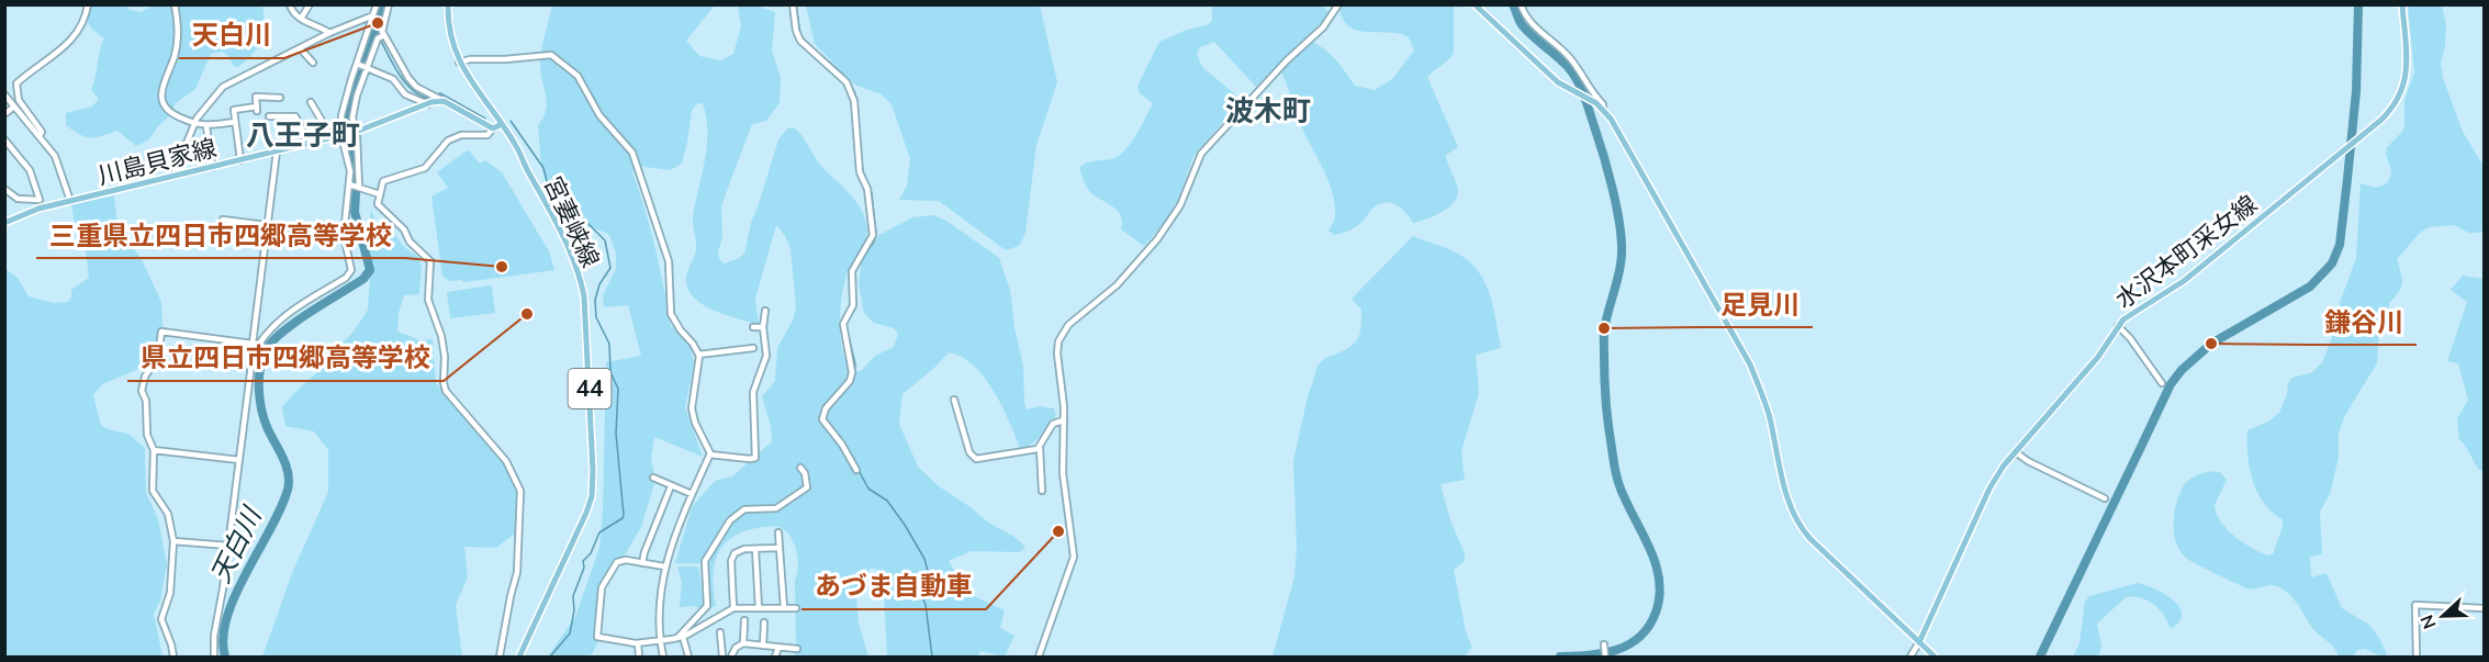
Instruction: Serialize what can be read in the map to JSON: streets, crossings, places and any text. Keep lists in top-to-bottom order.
{
  "streets": {
    "main road": [
      "川島貝家線",
      "宮妻峡線",
      "水沢本町采女線",
      "44"
    ]
  },
  "districts": ["波木町", "八王子町"],
  "water": ["天白川"],
  "places": [
    "天白川",
    "三重県立四日市四郷高等学校",
    "県立四日市四郷高等学校",
    "足見川",
    "鎌谷川",
    "あづま自動車"
  ],
  "north": "left"
}
